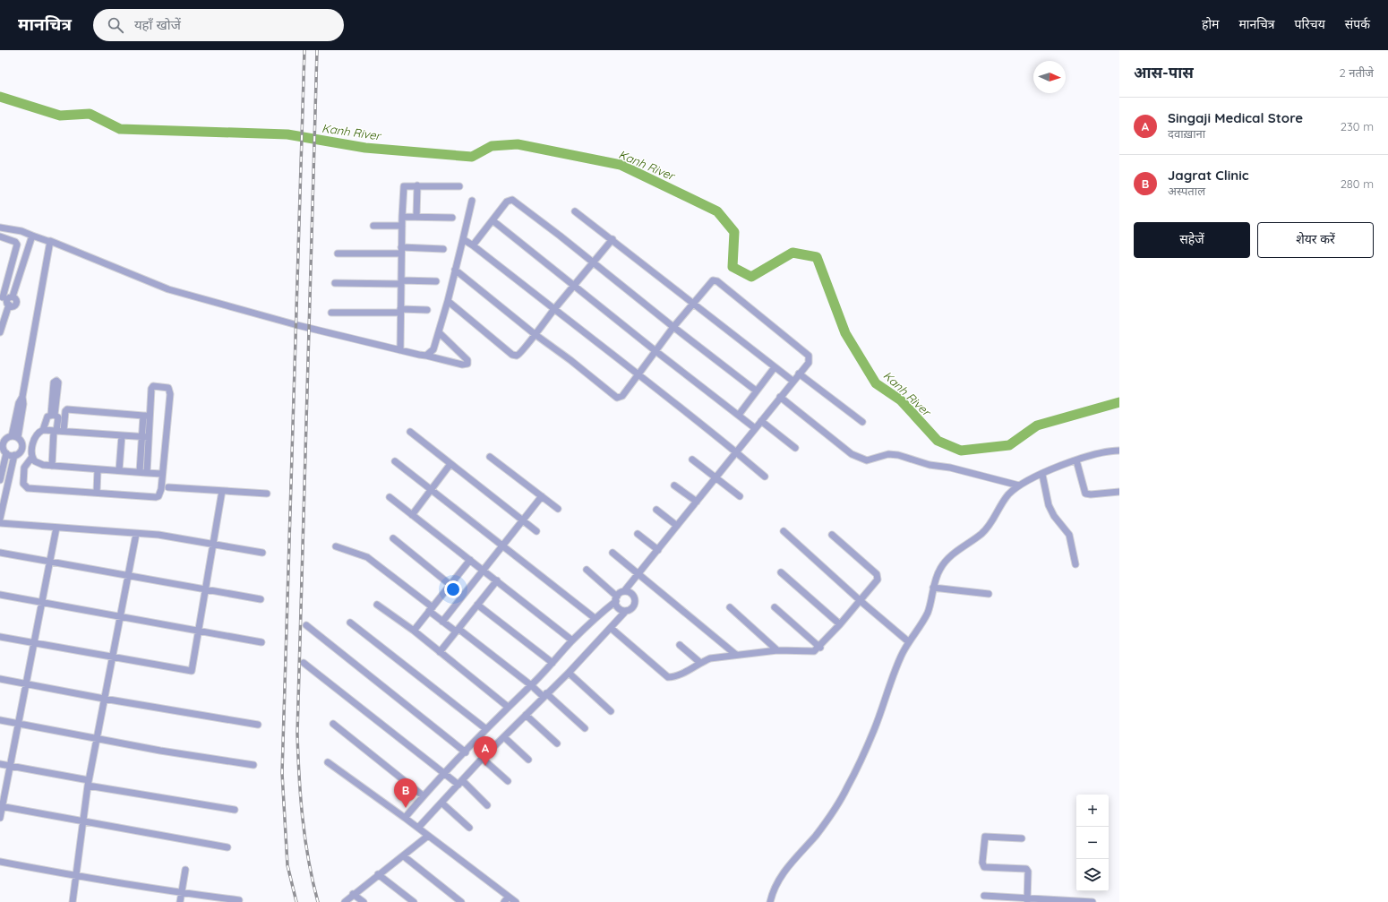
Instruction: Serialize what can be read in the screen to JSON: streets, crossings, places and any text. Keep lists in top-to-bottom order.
{
  "water": ["Kanh River"],
  "north": "right",
  "page": {
    "header": "मानचित्र",
    "search": "यहाँ खोजें",
    "nav": [
      "होम",
      "मानचित्र",
      "परिचय",
      "संपर्क"
    ],
    "heading": ["आस-पास", "2 नतीजे"],
    "list": [
      {
        "mark": "A",
        "name": "Singaji Medical Store",
        "note": "दवाख़ाना",
        "value": "230 m"
      },
      {
        "mark": "B",
        "name": "Jagrat Clinic",
        "note": "अस्पताल",
        "value": "280 m"
      }
    ],
    "buttons": ["सहेजें", "शेयर करें"],
    "pins": ["A", "B"],
    "map_buttons": ["+", "−"]
  }
}
